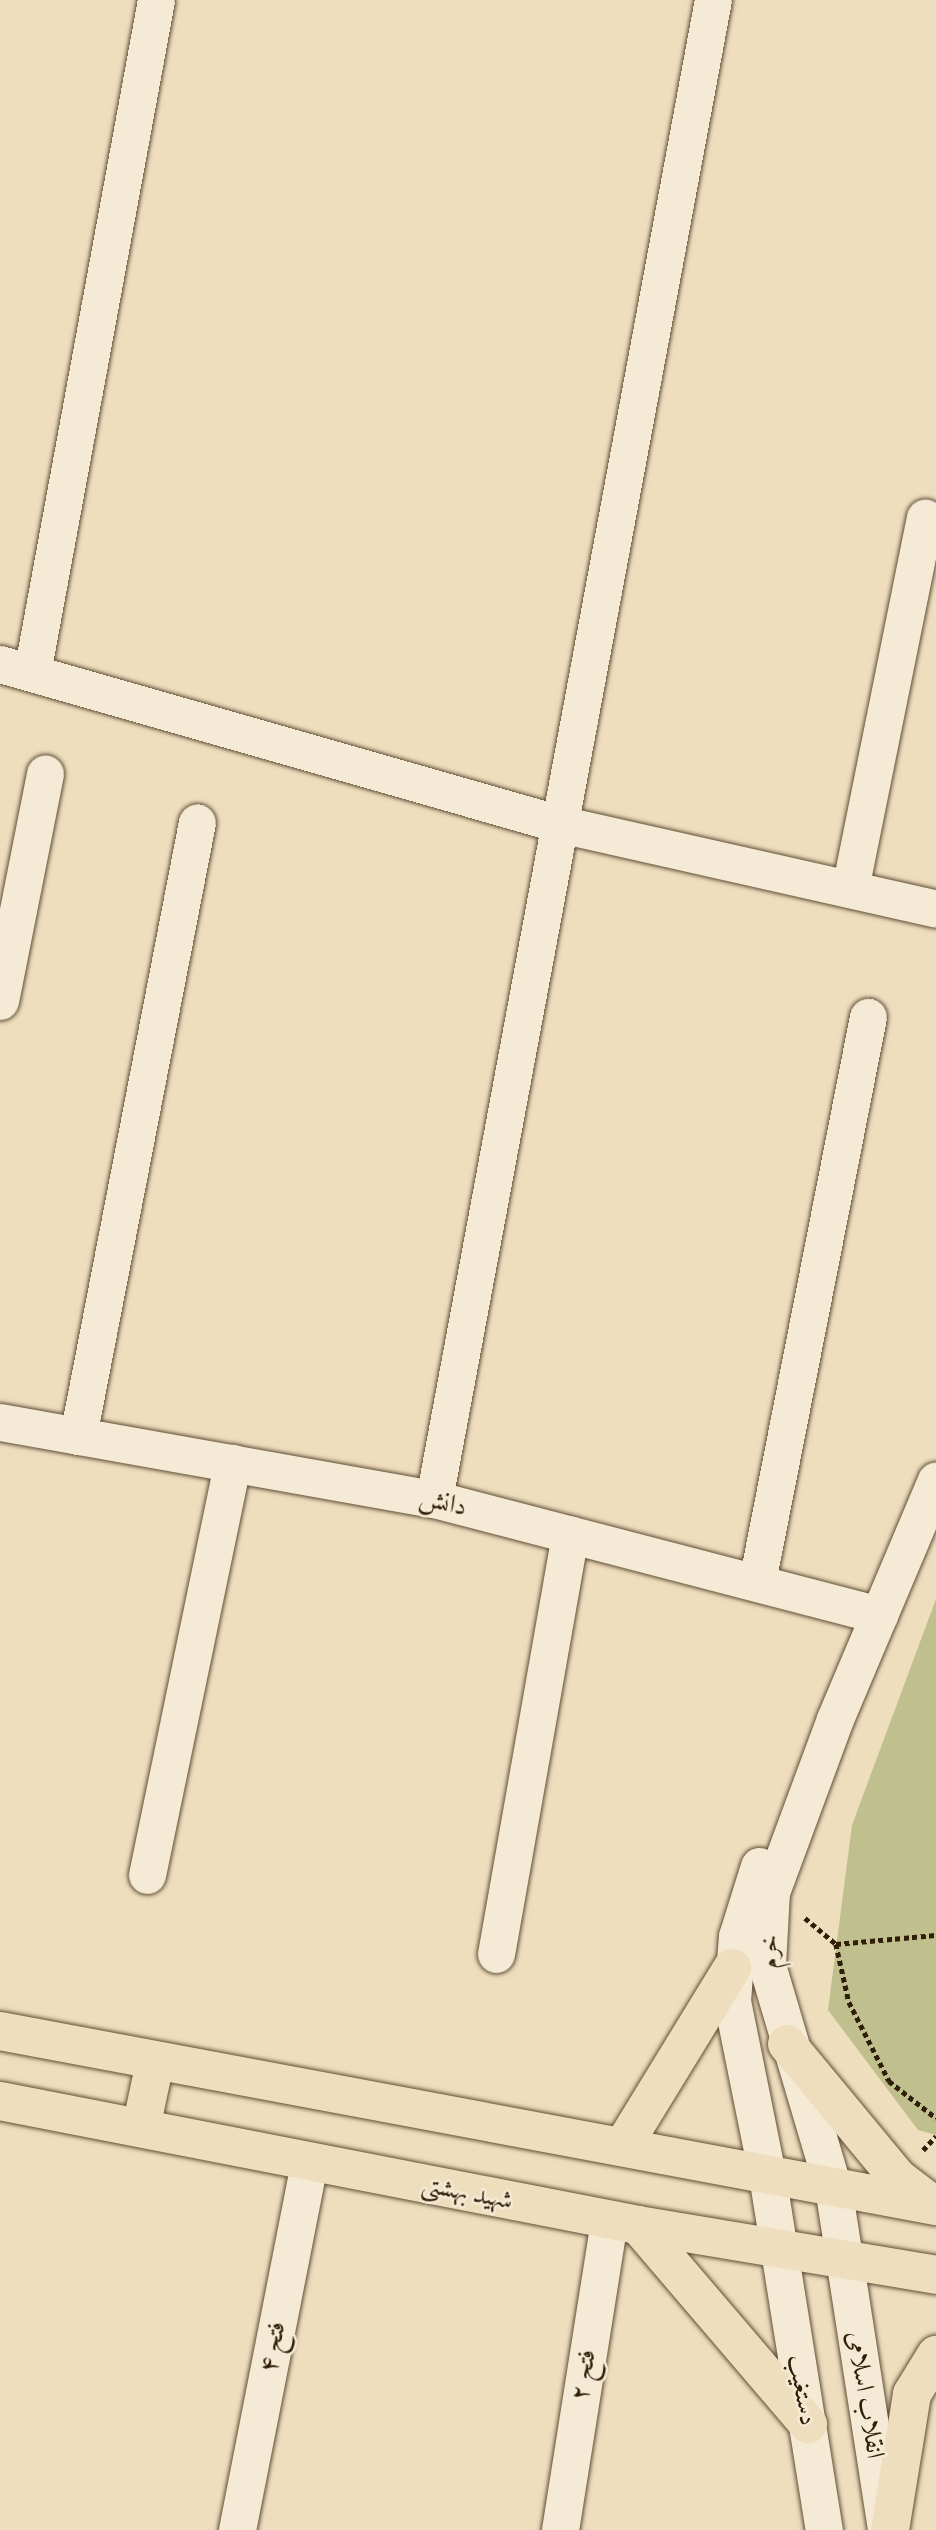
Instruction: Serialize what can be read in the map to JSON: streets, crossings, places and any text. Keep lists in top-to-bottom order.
{
  "streets": {
    "main road": ["شهید بهشتی"],
    "street": [
      "دانش",
      "خرم",
      "فتح ۴",
      "فتح ۲",
      "دستغیب",
      "انقلاب اسلامی"
    ]
  },
  "crossings": [
    ["دانش", "خرم"],
    ["خرم", "شهید بهشتی"],
    ["خرم", "دستغیب"],
    ["خرم", "انقلاب اسلامی"],
    ["شهید بهشتی", "فتح ۴"],
    ["شهید بهشتی", "فتح ۲"],
    ["شهید بهشتی", "دستغیب"],
    ["شهید بهشتی", "انقلاب اسلامی"]
  ]
}
